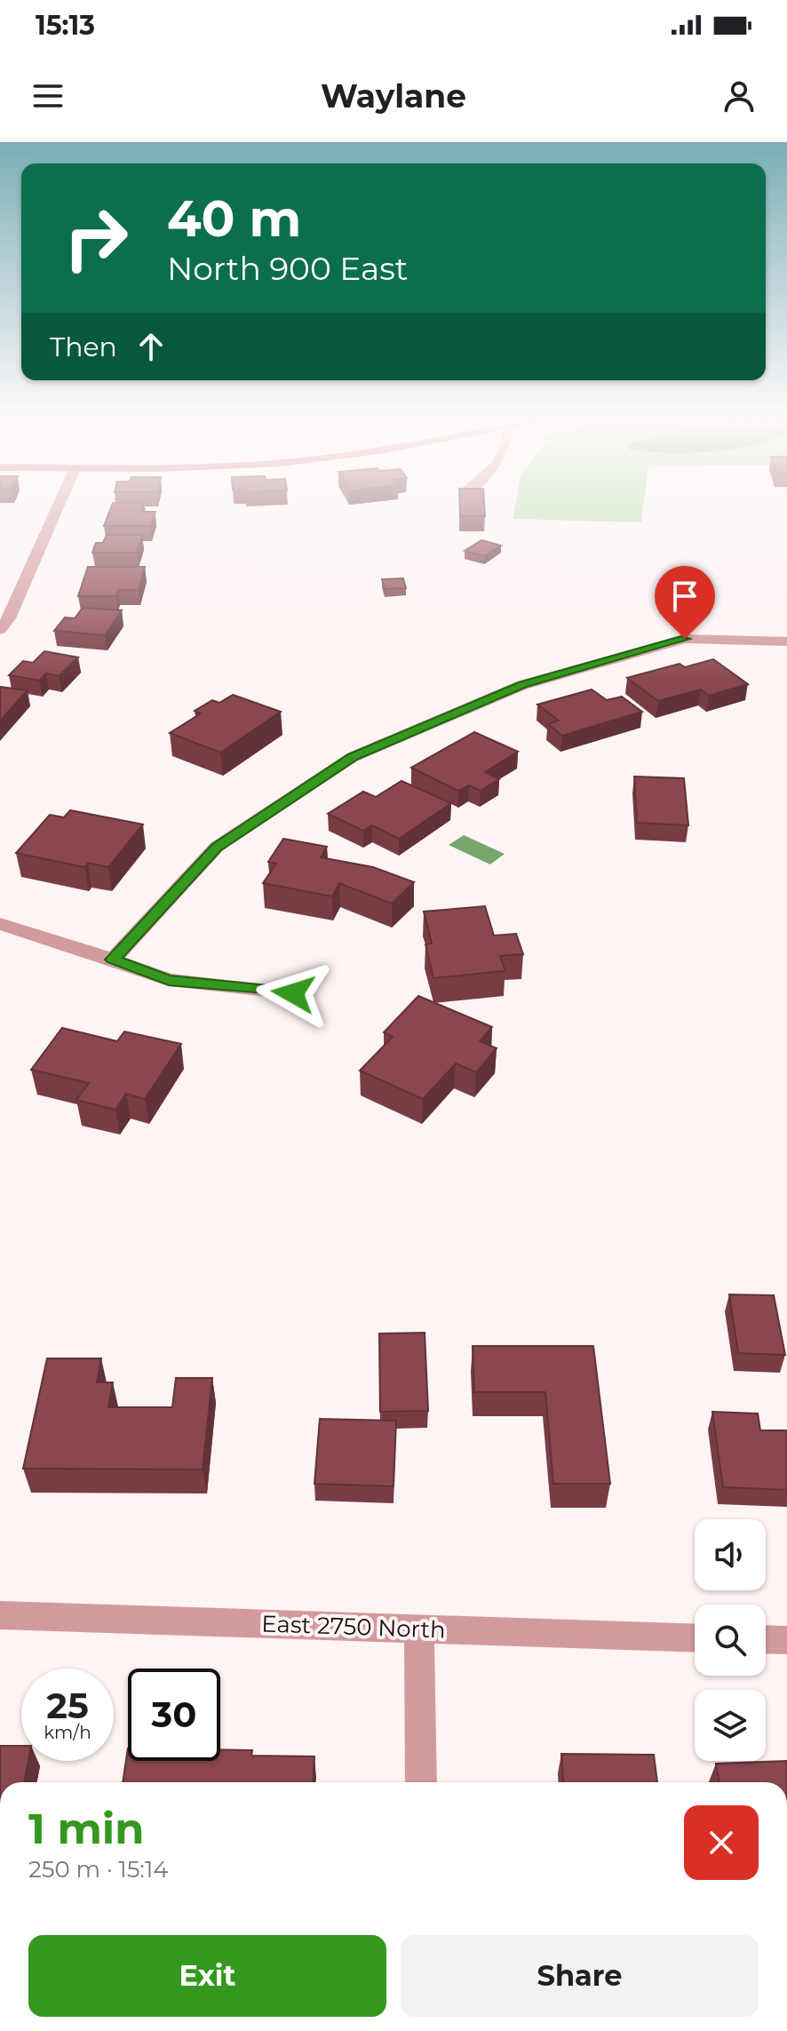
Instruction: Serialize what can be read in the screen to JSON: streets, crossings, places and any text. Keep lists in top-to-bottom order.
{
  "streets": {
    "street": ["East 2750 North"]
  },
  "page": {
    "status": "15:13",
    "header": "Waylane",
    "turn": ["40 m", "North 900 East"],
    "then": "Then",
    "speed": "25 km/h",
    "limit": "30",
    "heading": ["1 min", "250 m · 15:14"],
    "buttons": ["Exit", "Share"]
  }
}
